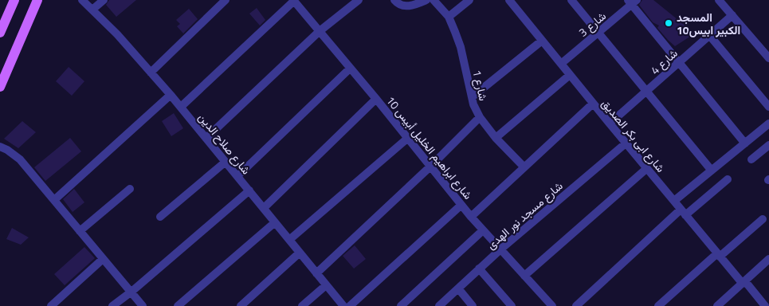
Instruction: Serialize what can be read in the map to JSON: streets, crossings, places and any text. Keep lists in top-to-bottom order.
{
  "streets": {
    "street": [
      "شارع 3",
      "شارع 4",
      "شارع 1",
      "شارع ابى بكر الصديق",
      "شارع صلاح الدين",
      "شارع ابراهيم الخليل أبيس 10",
      "شارع مسجد نور الهدى"
    ]
  },
  "crossings": [
    ["شارع 3", "شارع ابى بكر الصديق"],
    ["شارع 4", "شارع ابى بكر الصديق"],
    ["شارع ابى بكر الصديق", "شارع مسجد نور الهدى"],
    ["شارع ابراهيم الخليل أبيس 10", "شارع مسجد نور الهدى"]
  ],
  "places": ["المسجد الكبير ابيس10"]
}
